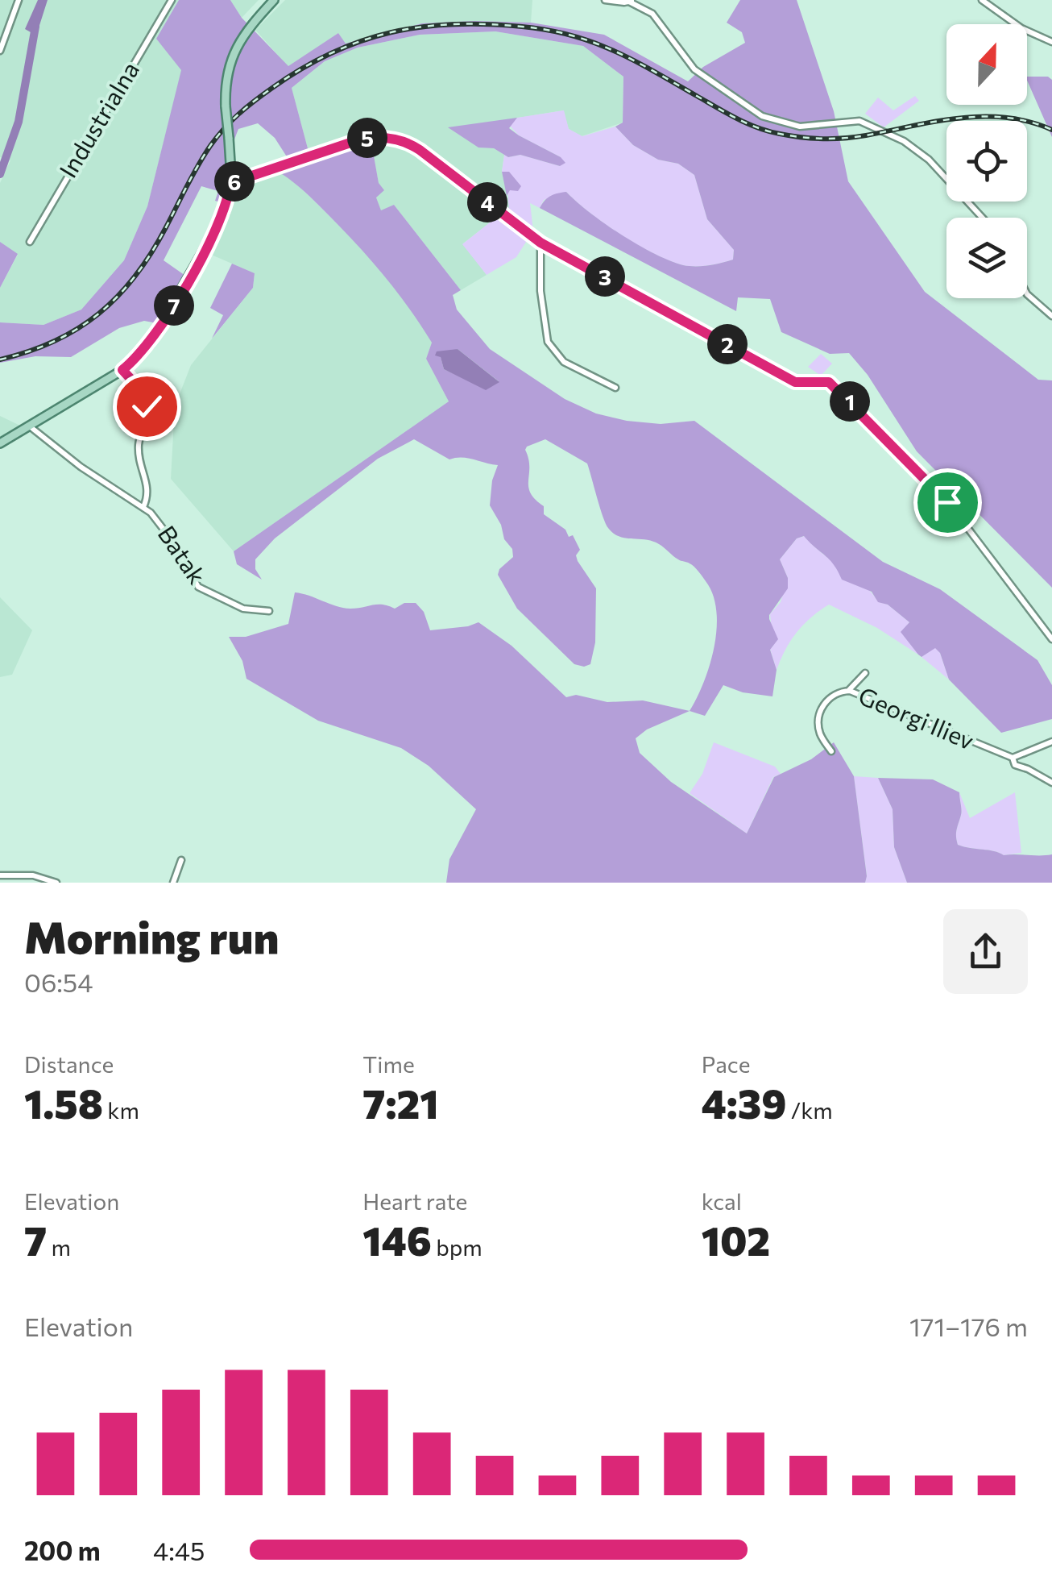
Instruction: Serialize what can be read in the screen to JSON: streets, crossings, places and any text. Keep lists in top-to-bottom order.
{
  "streets": {
    "street": ["Industrialna", "Batak", "Georgi Iliev"]
  },
  "north": "top",
  "page": {
    "pins": [
      "5",
      "6",
      "4",
      "3",
      "7",
      "2",
      "1"
    ],
    "heading": ["Morning run", "06:54"],
    "stats": [
      ["Distance", "1.58 km"],
      ["Time", "7:21"],
      ["Pace", "4:39 /km"],
      ["Elevation", "7 m"],
      ["Heart rate", "146 bpm"],
      ["kcal", "102"]
    ],
    "chart": ["Elevation", "171–176 m"],
    "list": [
      {
        "name": "200 m",
        "note": "4:45"
      }
    ]
  }
}
